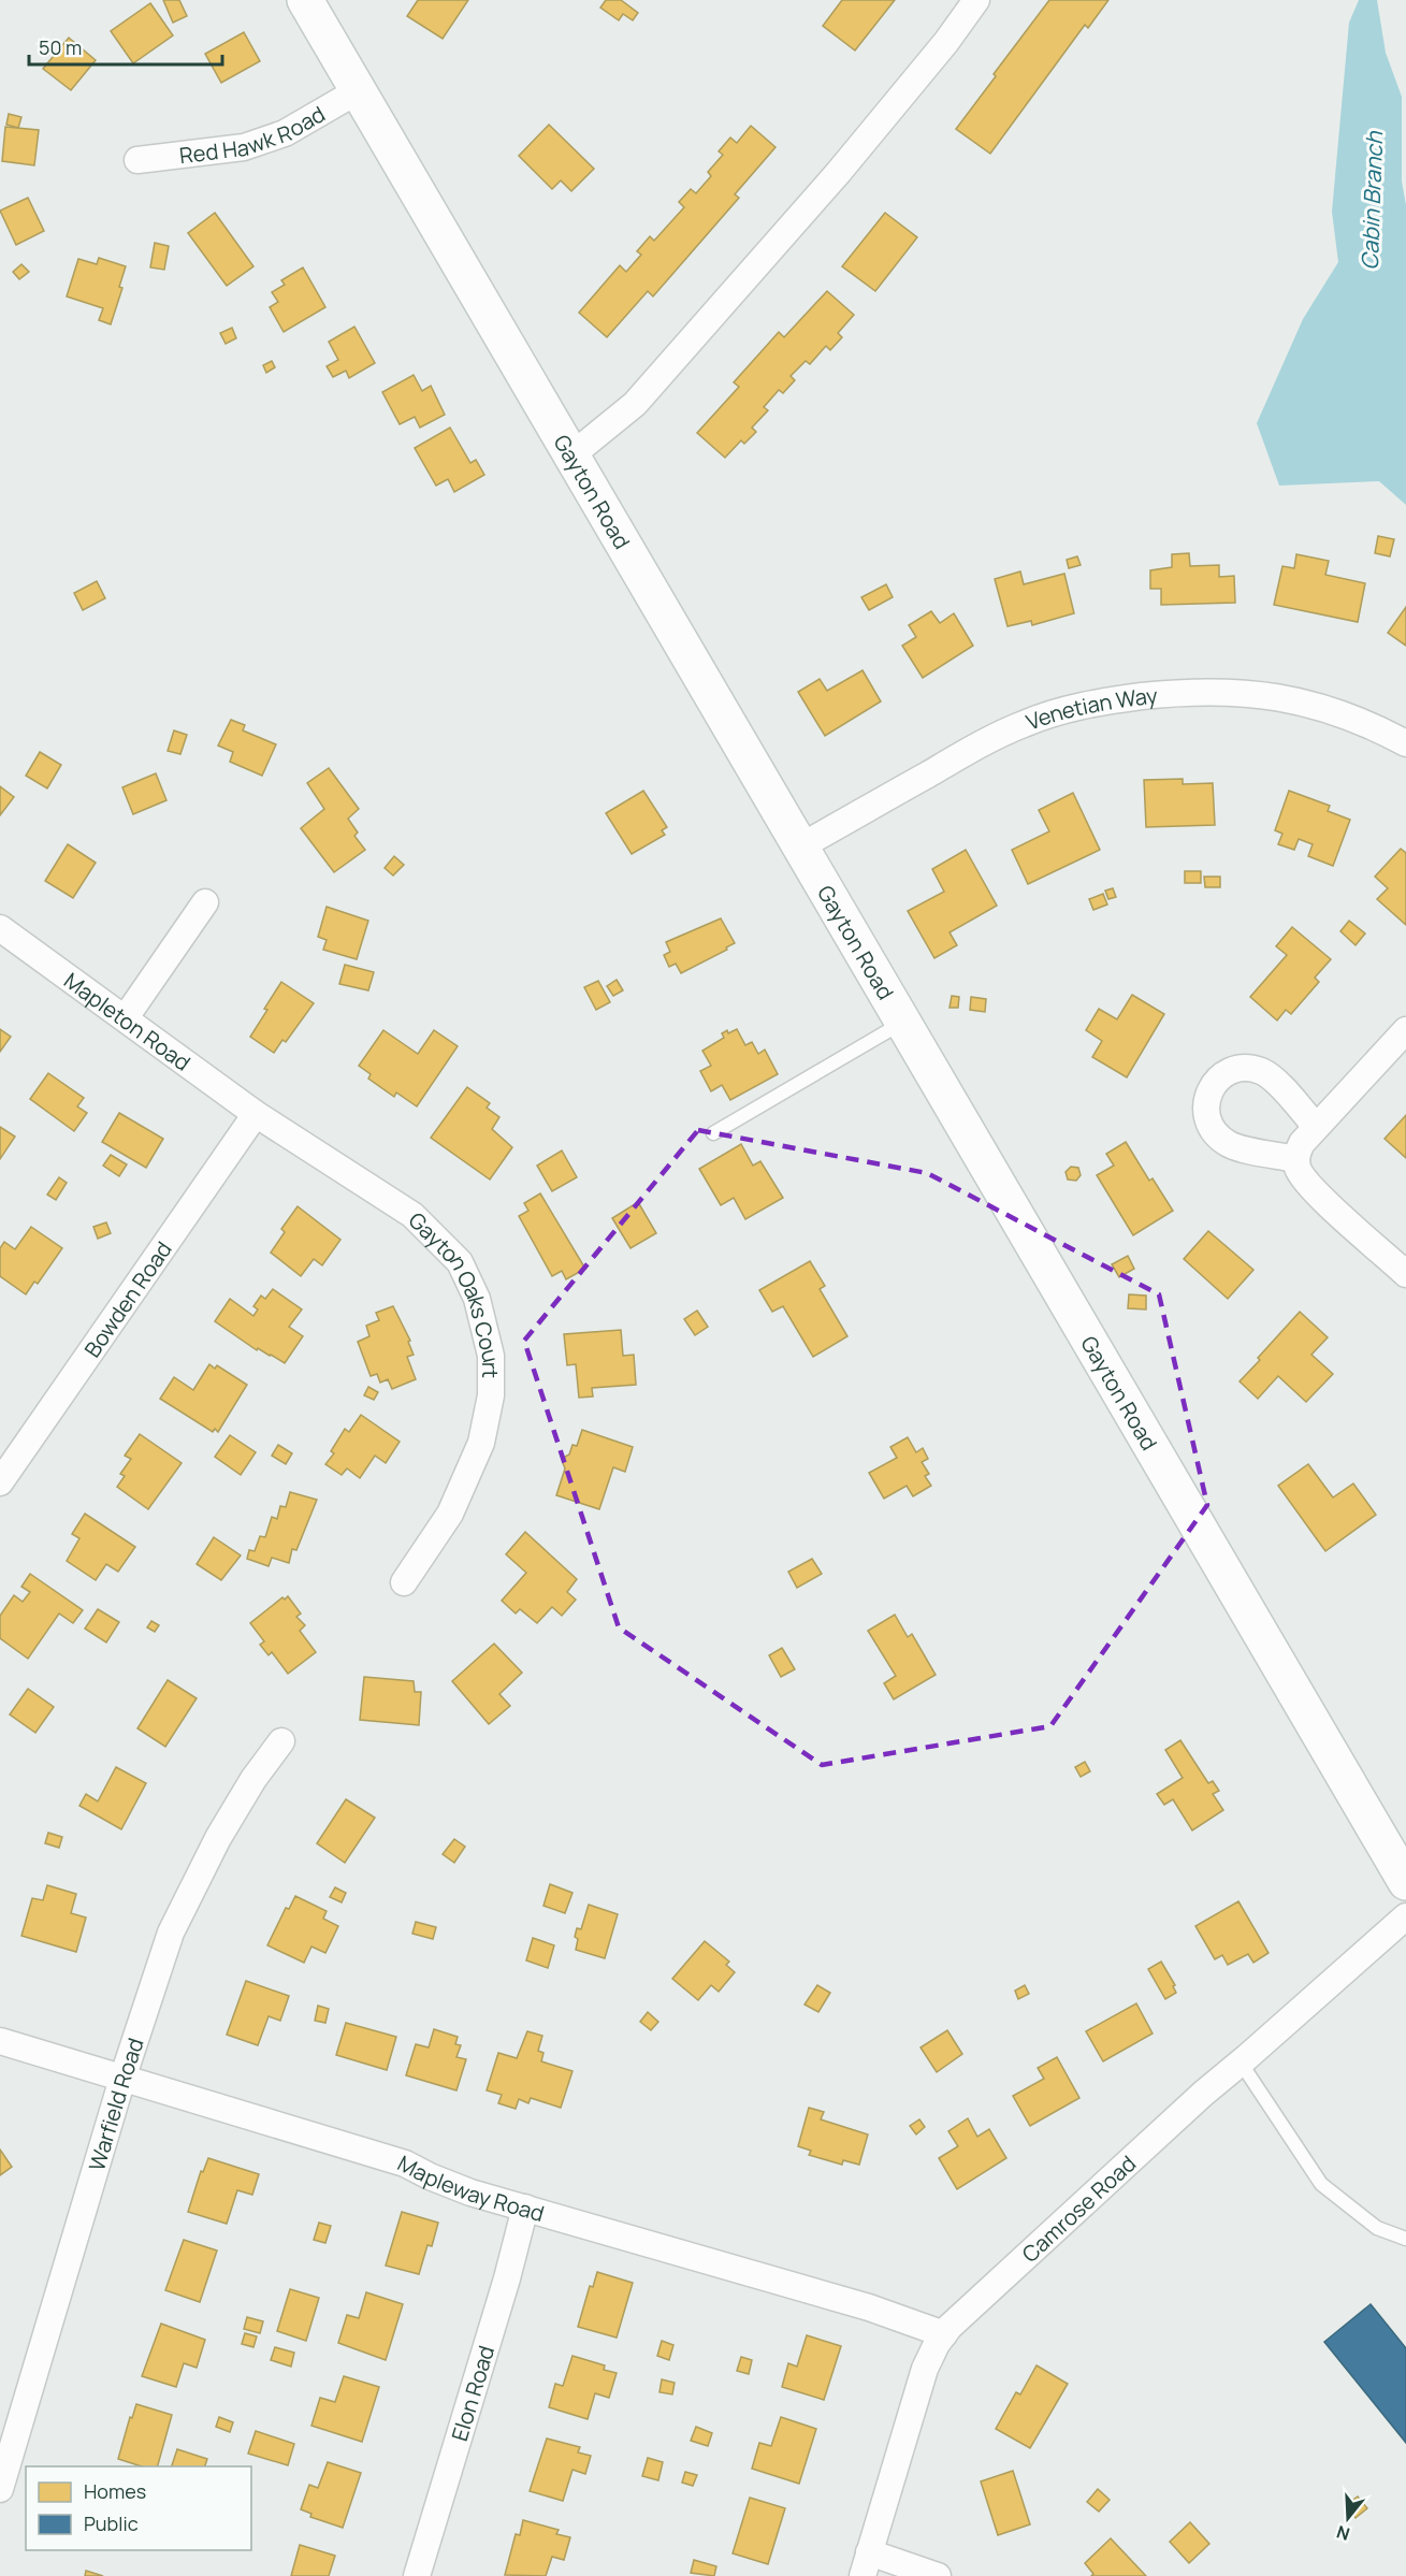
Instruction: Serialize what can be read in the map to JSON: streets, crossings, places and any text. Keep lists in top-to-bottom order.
{
  "streets": {
    "street": [
      "Red Hawk Road",
      "Gayton Road",
      "Venetian Way",
      "Mapleton Road",
      "Bowden Road",
      "Gayton Oaks Court",
      "Warfield Road",
      "Mapleway Road",
      "Camrose Road",
      "Elon Road"
    ]
  },
  "crossings": [
    ["Red Hawk Road", "Gayton Road"],
    ["Gayton Road", "Venetian Way"],
    ["Mapleton Road", "Bowden Road"],
    ["Mapleton Road", "Gayton Oaks Court"],
    ["Bowden Road", "Gayton Oaks Court"],
    ["Warfield Road", "Mapleway Road"],
    ["Mapleway Road", "Camrose Road"],
    ["Mapleway Road", "Elon Road"]
  ],
  "water": ["Cabin Branch"],
  "legend": ["Homes", "Public"],
  "scale_bar": "50 m",
  "north": "bottom"
}
